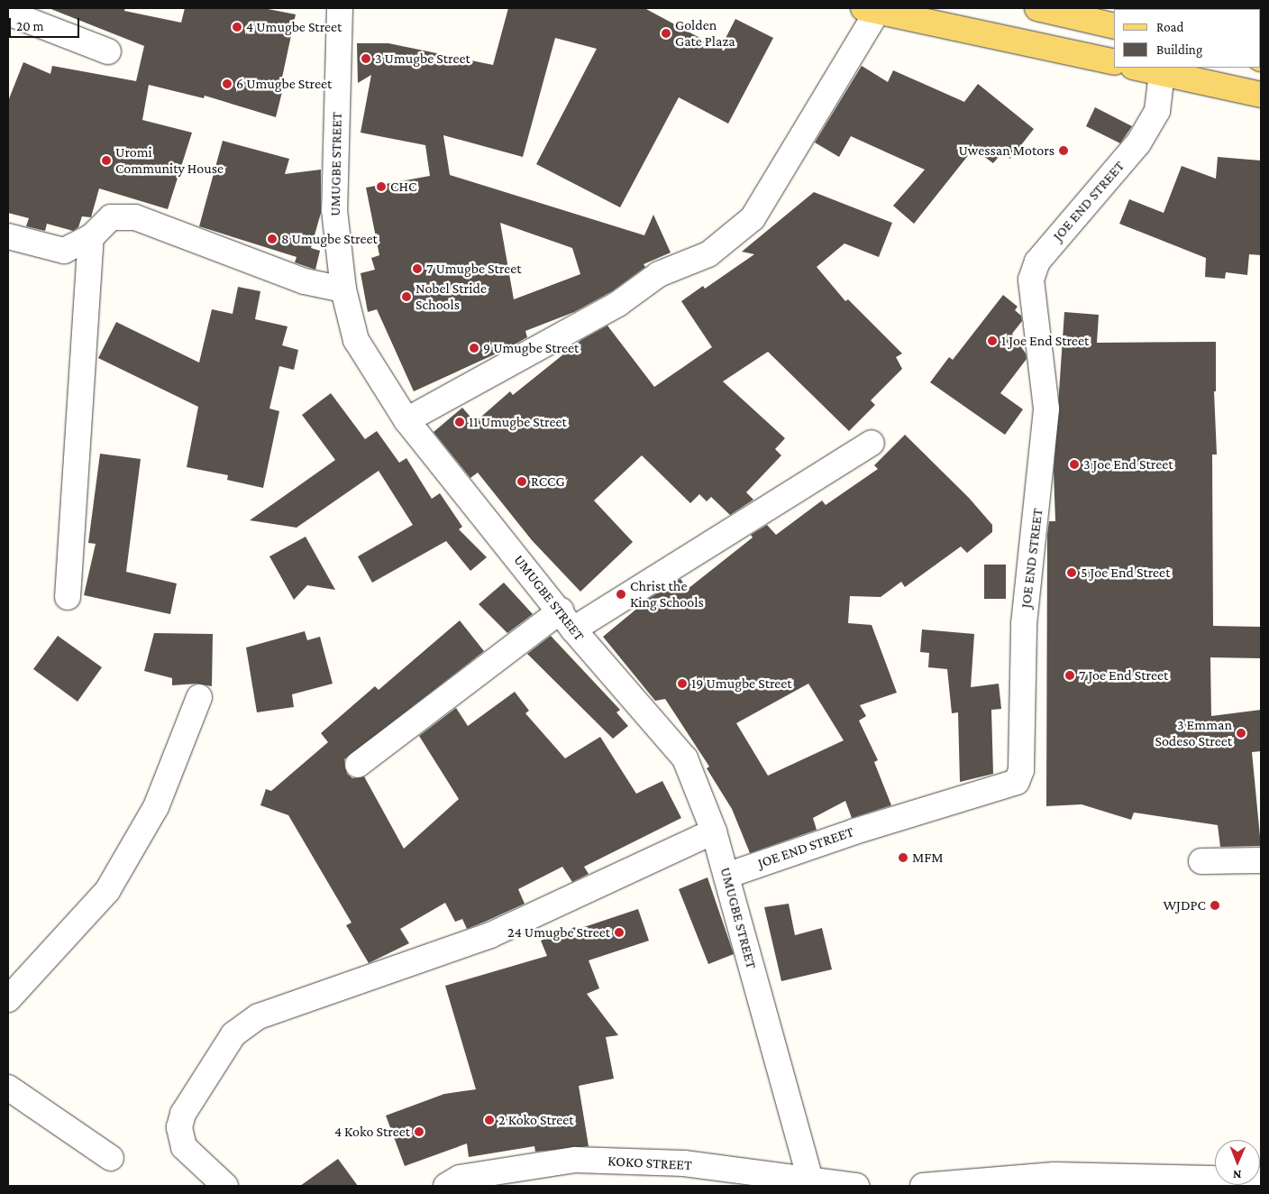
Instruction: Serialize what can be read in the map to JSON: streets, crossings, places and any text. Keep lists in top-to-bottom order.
{
  "streets": {
    "street": ["UMUGBE STREET", "JOE END STREET", "KOKO STREET"]
  },
  "crossings": [
    ["UMUGBE STREET", "JOE END STREET"],
    ["UMUGBE STREET", "KOKO STREET"]
  ],
  "places": [
    "4 Umugbe Street",
    "Golden Gate Plaza",
    "3 Umugbe Street",
    "6 Umugbe Street",
    "Uwessan Motors",
    "Uromi Community House",
    "CHC",
    "8 Umugbe Street",
    "7 Umugbe Street",
    "Nobel Stride Schools",
    "1 Joe End Street",
    "9 Umugbe Street",
    "11 Umugbe Street",
    "3 Joe End Street",
    "RCCG",
    "5 Joe End Street",
    "Christ the King Schools",
    "7 Joe End Street",
    "19 Umugbe Street",
    "3 Emman Sodeso Street",
    "MFM",
    "WJDPC",
    "24 Umugbe Street",
    "2 Koko Street",
    "4 Koko Street"
  ],
  "legend": ["Road", "Building"],
  "scale_bar": "20 m",
  "north": "bottom"
}
